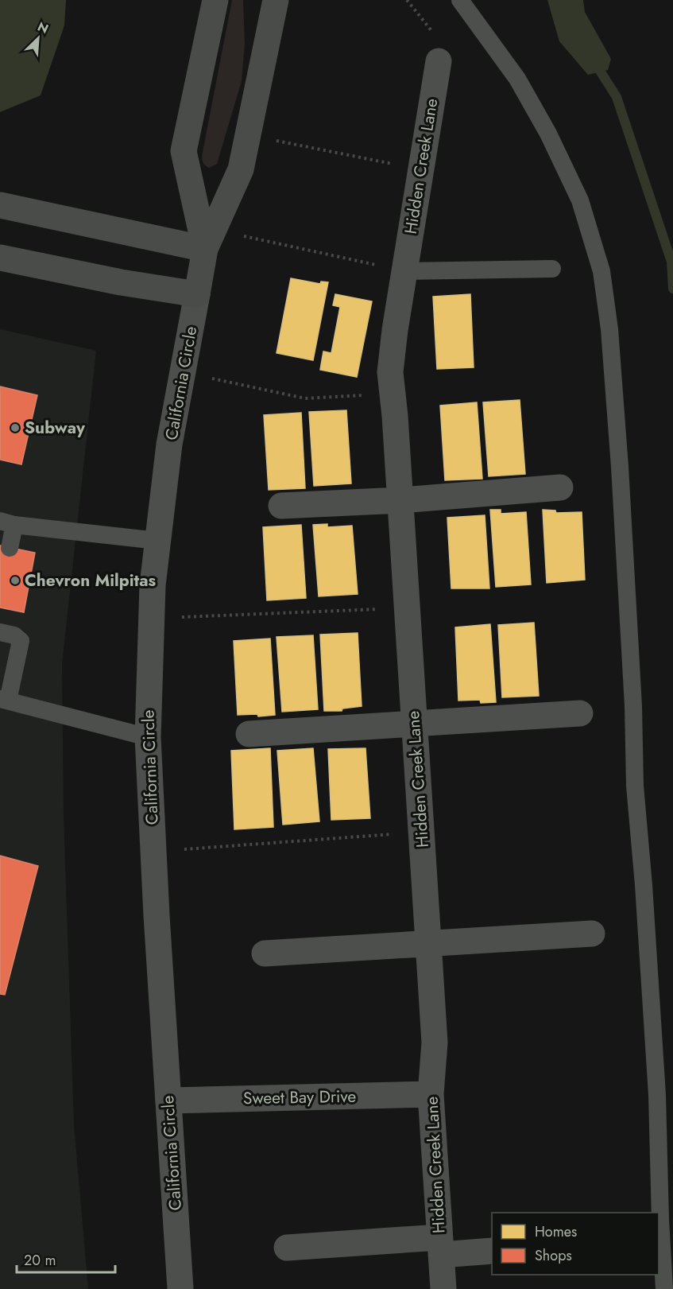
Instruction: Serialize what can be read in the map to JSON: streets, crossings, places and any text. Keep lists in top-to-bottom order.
{
  "streets": {
    "highway": ["California Circle"],
    "street": ["Hidden Creek Lane", "Sweet Bay Drive"]
  },
  "crossings": [
    ["Hidden Creek Lane", "Sweet Bay Drive"],
    ["California Circle", "Sweet Bay Drive"]
  ],
  "places": ["Subway", "Chevron Milpitas"],
  "legend": ["Homes", "Shops"],
  "scale_bar": "20 m",
  "north": "top right"
}
